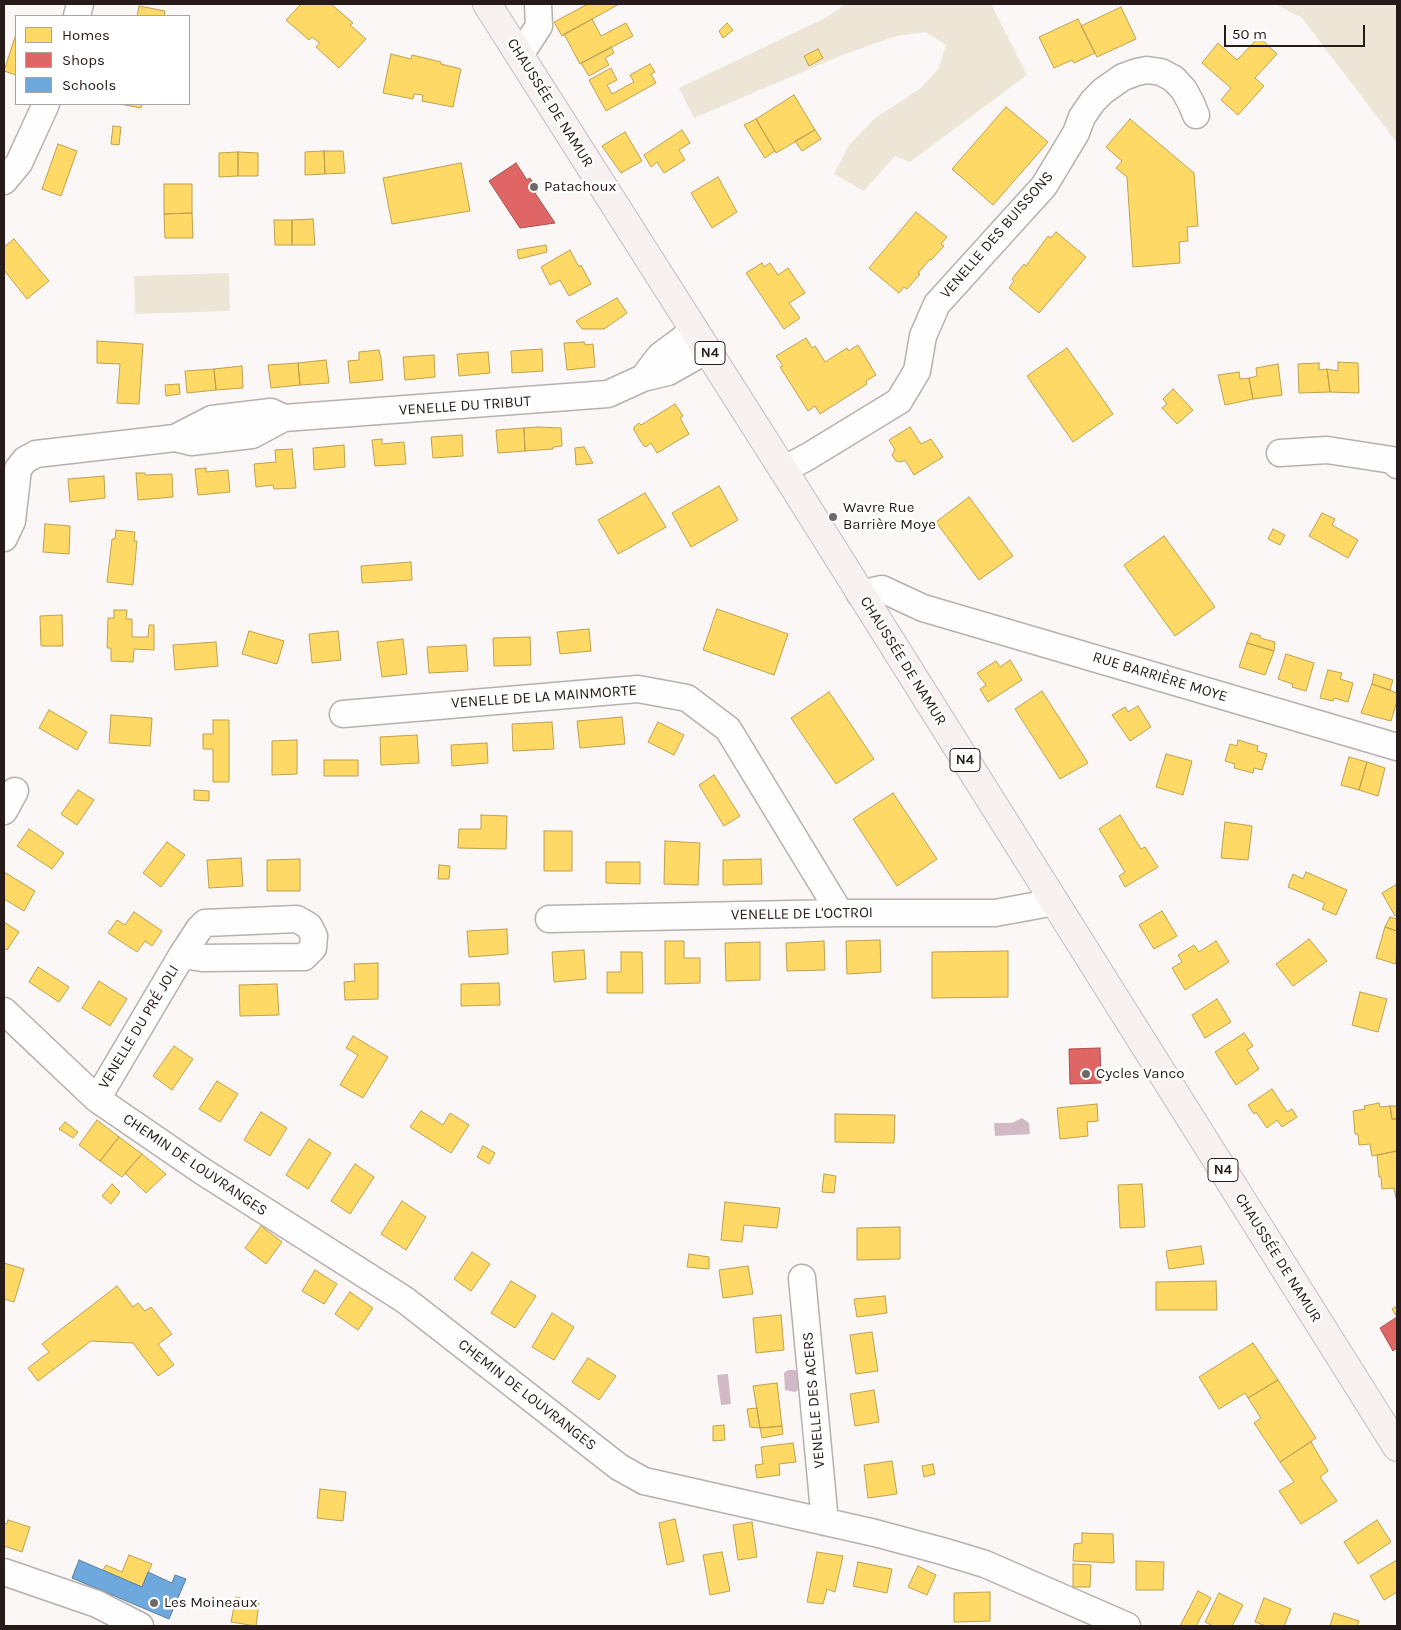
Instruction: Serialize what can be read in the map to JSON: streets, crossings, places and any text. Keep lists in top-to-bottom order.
{
  "streets": {
    "main road": ["CHAUSSÉE DE NAMUR", "N4"],
    "street": [
      "VENELLE DES BUISSONS",
      "VENELLE DU TRIBUT",
      "RUE BARRIÈRE MOYE",
      "VENELLE DE LA MAINMORTE",
      "VENELLE DE L'OCTROI",
      "VENELLE DU PRÉ JOLI",
      "CHEMIN DE LOUVRANGES",
      "VENELLE DES ACERS"
    ]
  },
  "crossings": [
    ["CHAUSSÉE DE NAMUR", "VENELLE DES BUISSONS"],
    ["CHAUSSÉE DE NAMUR", "VENELLE DU TRIBUT"],
    ["CHAUSSÉE DE NAMUR", "RUE BARRIÈRE MOYE"],
    ["CHAUSSÉE DE NAMUR", "VENELLE DE L'OCTROI"],
    ["VENELLE DE LA MAINMORTE", "VENELLE DE L'OCTROI"],
    ["VENELLE DU PRÉ JOLI", "CHEMIN DE LOUVRANGES"],
    ["CHEMIN DE LOUVRANGES", "VENELLE DES ACERS"]
  ],
  "places": [
    "Patachoux",
    "Wavre Rue Barrière Moye",
    "Cycles Vanco",
    "Les Moineaux"
  ],
  "legend": ["Homes", "Shops", "Schools"],
  "scale_bar": "50 m"
}
